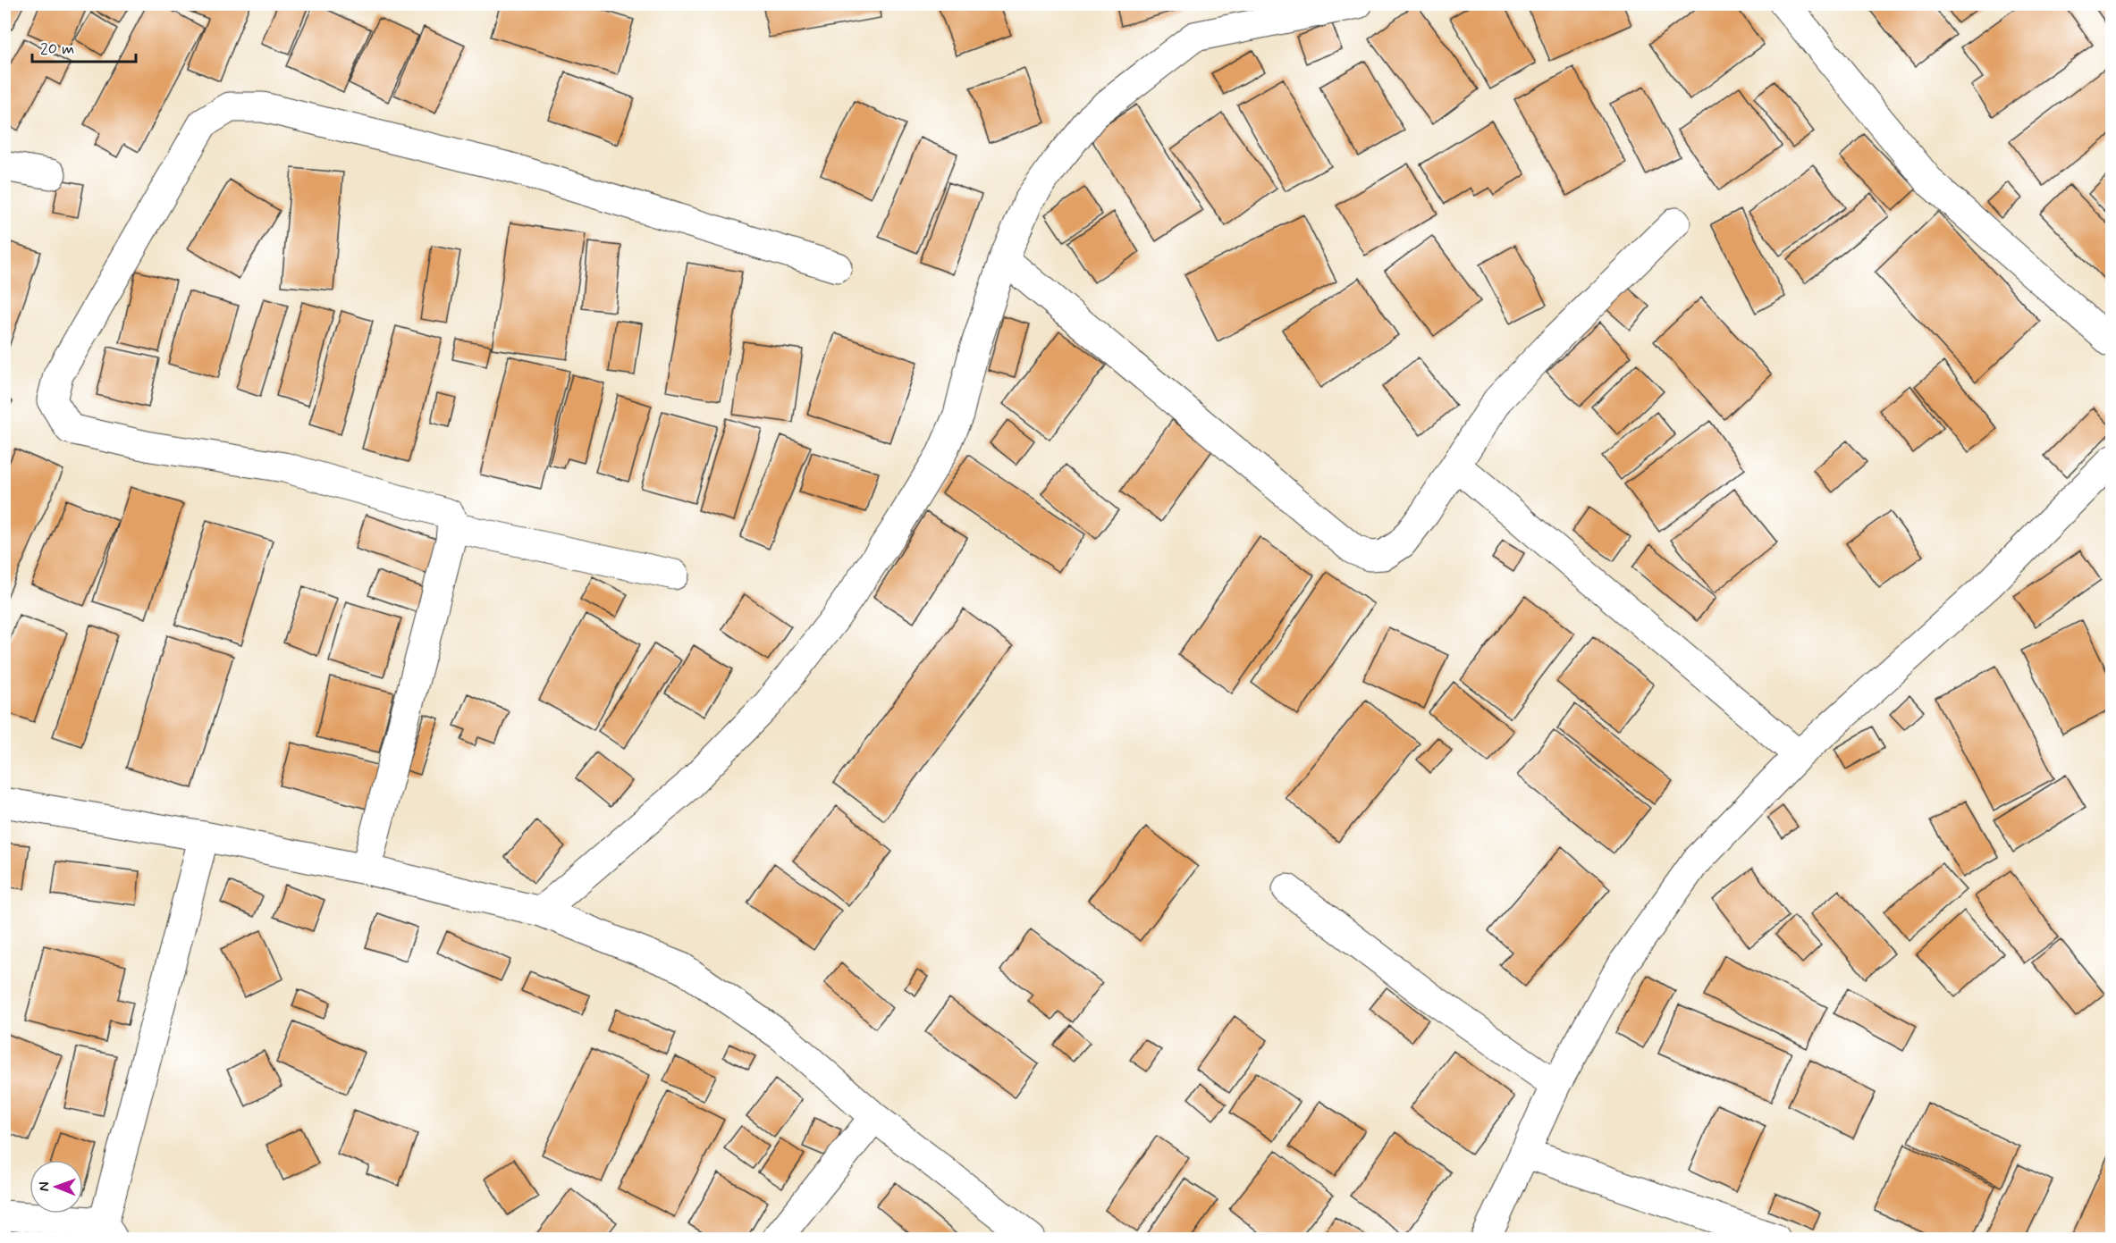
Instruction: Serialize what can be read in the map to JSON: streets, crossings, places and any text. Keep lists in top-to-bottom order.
{
  "scale_bar": "20 m",
  "north": "left"
}
